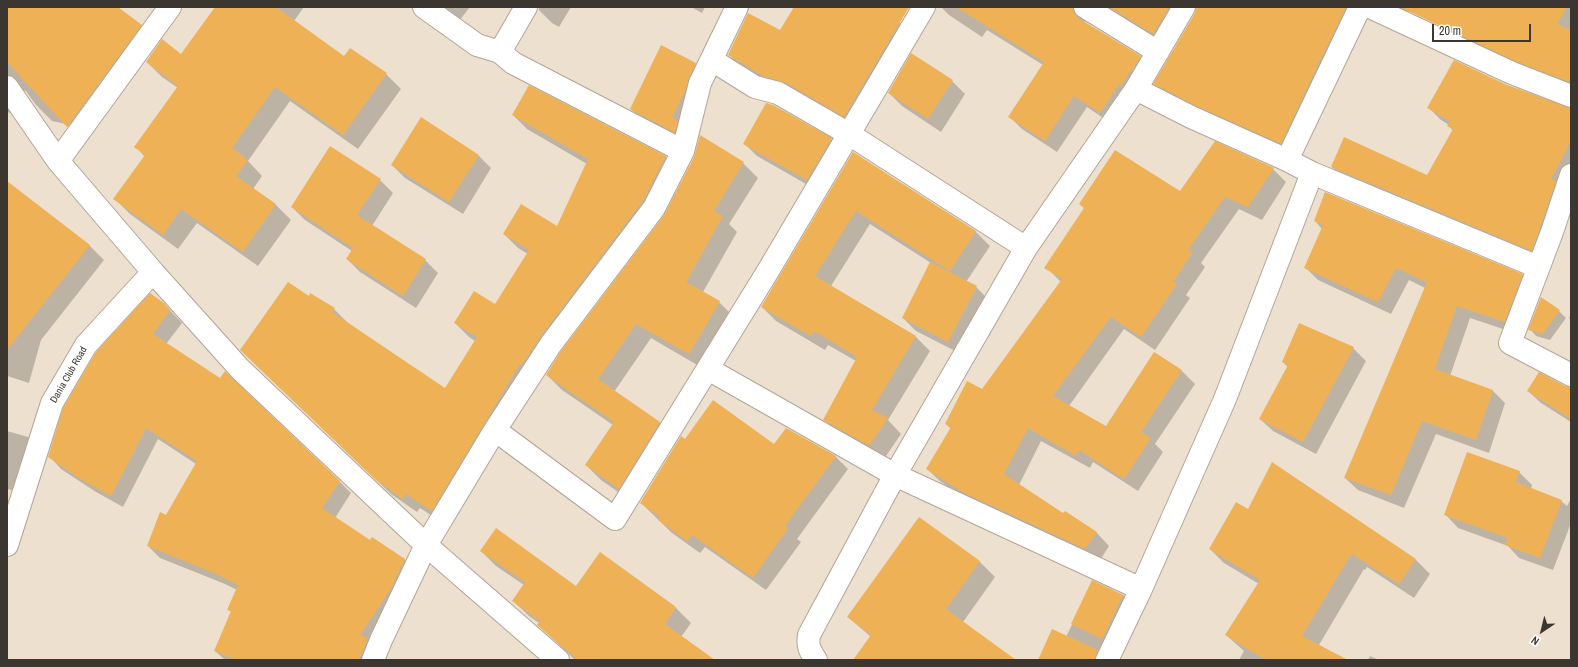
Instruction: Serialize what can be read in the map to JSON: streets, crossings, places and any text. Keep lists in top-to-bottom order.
{
  "streets": {
    "street": ["Dania Club Road"]
  },
  "scale_bar": "20 m",
  "north": "bottom left"
}
